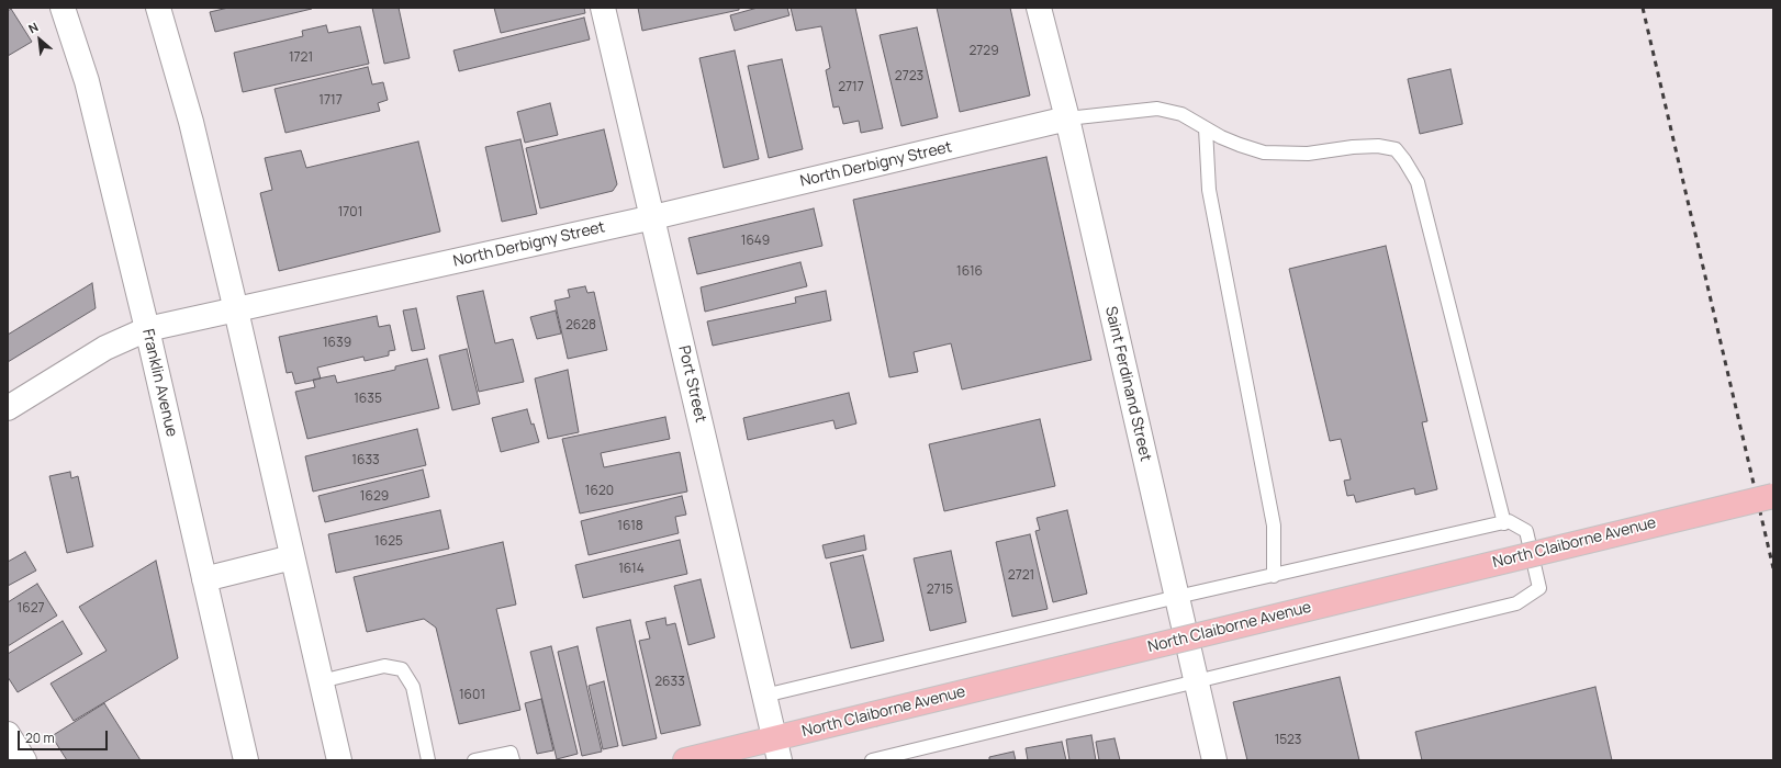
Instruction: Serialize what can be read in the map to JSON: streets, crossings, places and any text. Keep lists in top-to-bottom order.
{
  "streets": {
    "main road": ["North Claiborne Avenue"],
    "street": [
      "North Derbigny Street",
      "Franklin Avenue",
      "Port Street",
      "Saint Ferdinand Street"
    ]
  },
  "crossings": [
    ["North Derbigny Street", "Franklin Avenue"],
    ["North Derbigny Street", "Port Street"],
    ["North Derbigny Street", "Saint Ferdinand Street"],
    ["Port Street", "North Claiborne Avenue"]
  ],
  "house_numbers": [
    "2729",
    "1721",
    "2723",
    "2717",
    "1717",
    "1701",
    "1649",
    "1616",
    "2628",
    "1639",
    "1635",
    "1633",
    "1620",
    "1629",
    "1618",
    "1625",
    "1614",
    "2721",
    "2715",
    "1627",
    "2633",
    "1601",
    "1523"
  ],
  "scale_bar": "20 m",
  "north": "top left"
}
